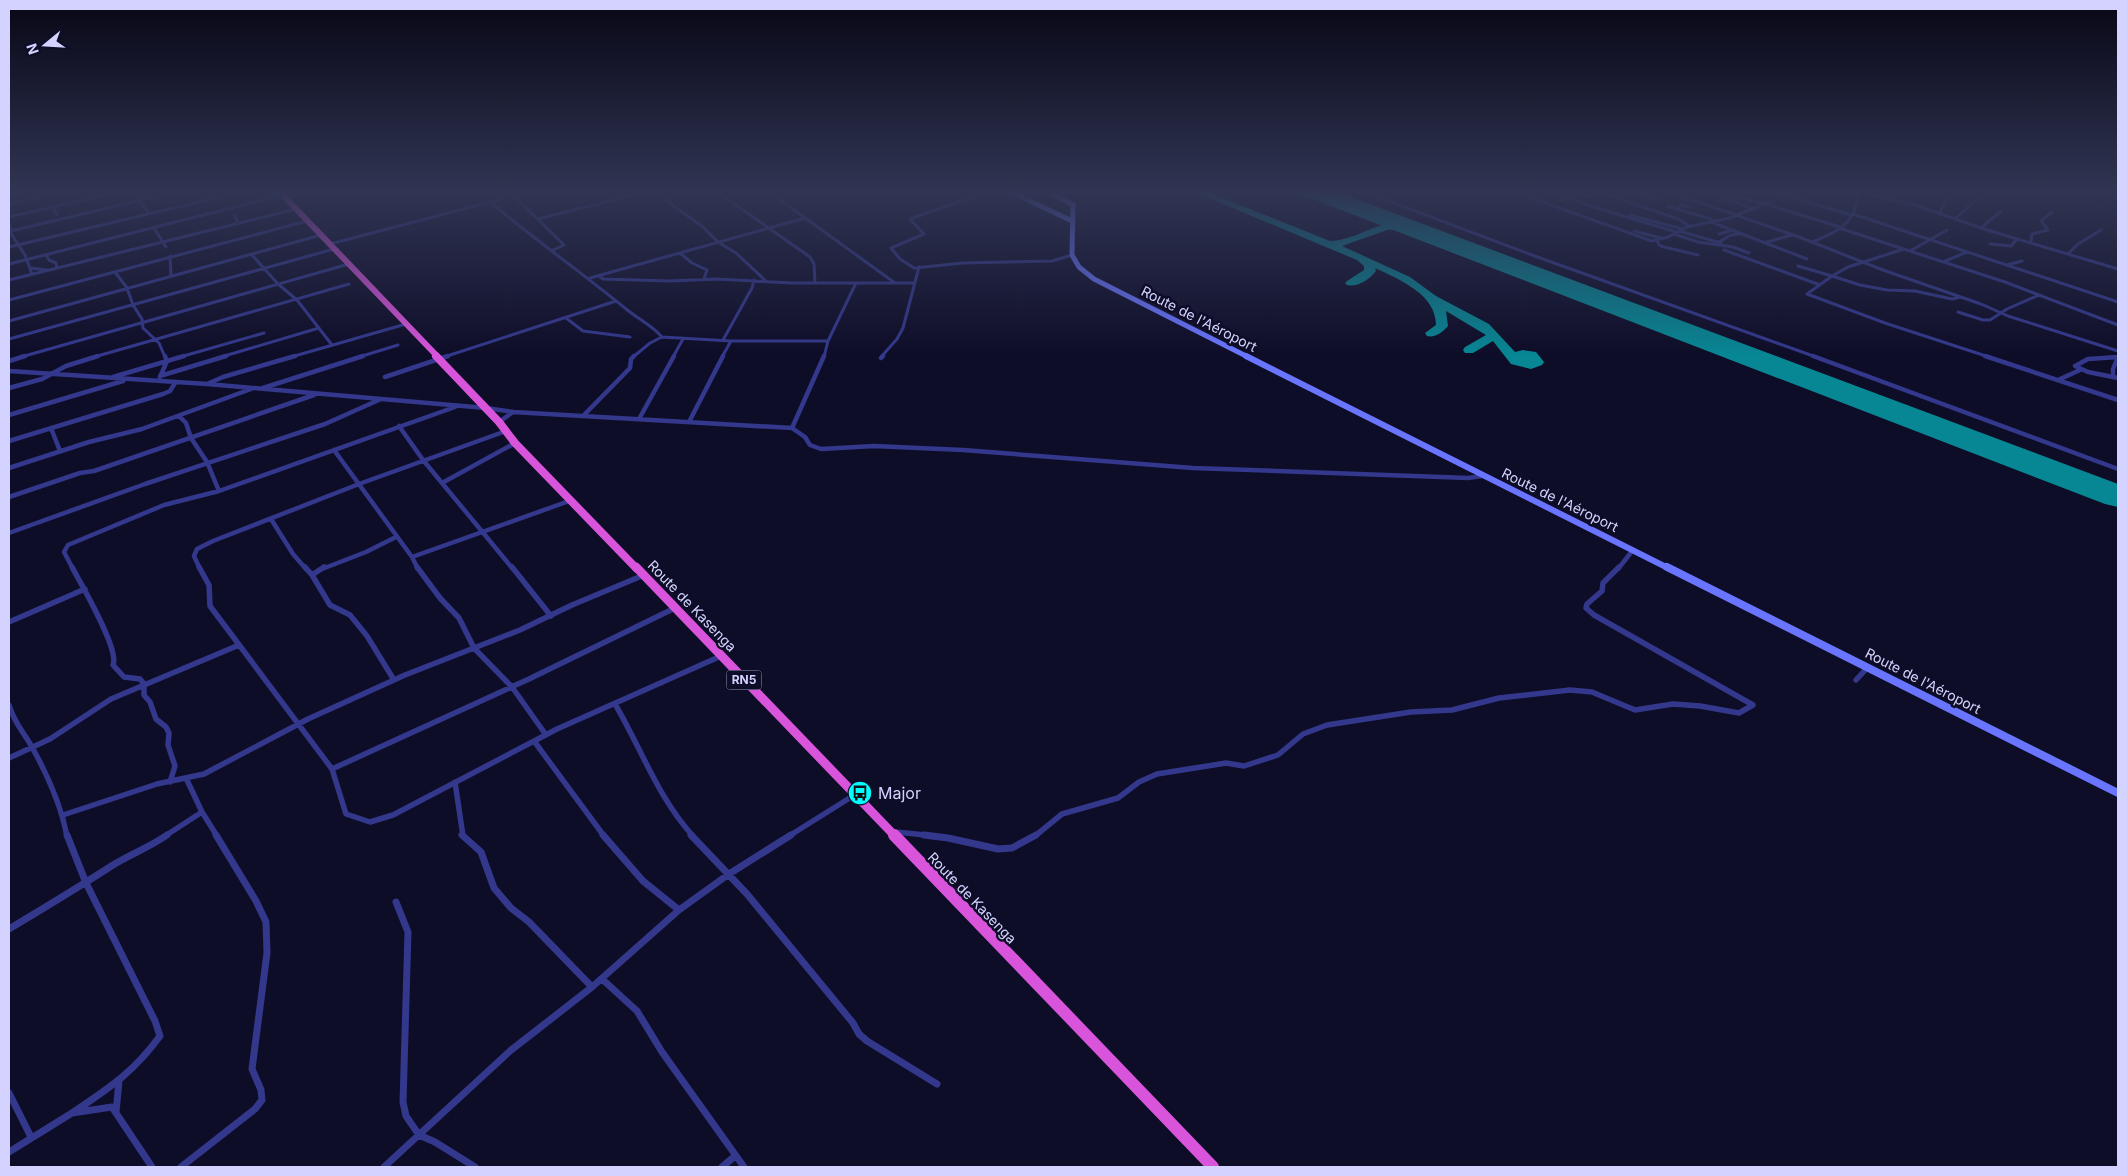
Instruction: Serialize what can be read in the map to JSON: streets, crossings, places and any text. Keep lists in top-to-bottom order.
{
  "streets": {
    "highway": ["Route de Kasenga", "RN5"],
    "main road": ["Route de l'Aéroport"]
  },
  "places": {
    "bus stop": ["Major"]
  },
  "north": "left"
}
